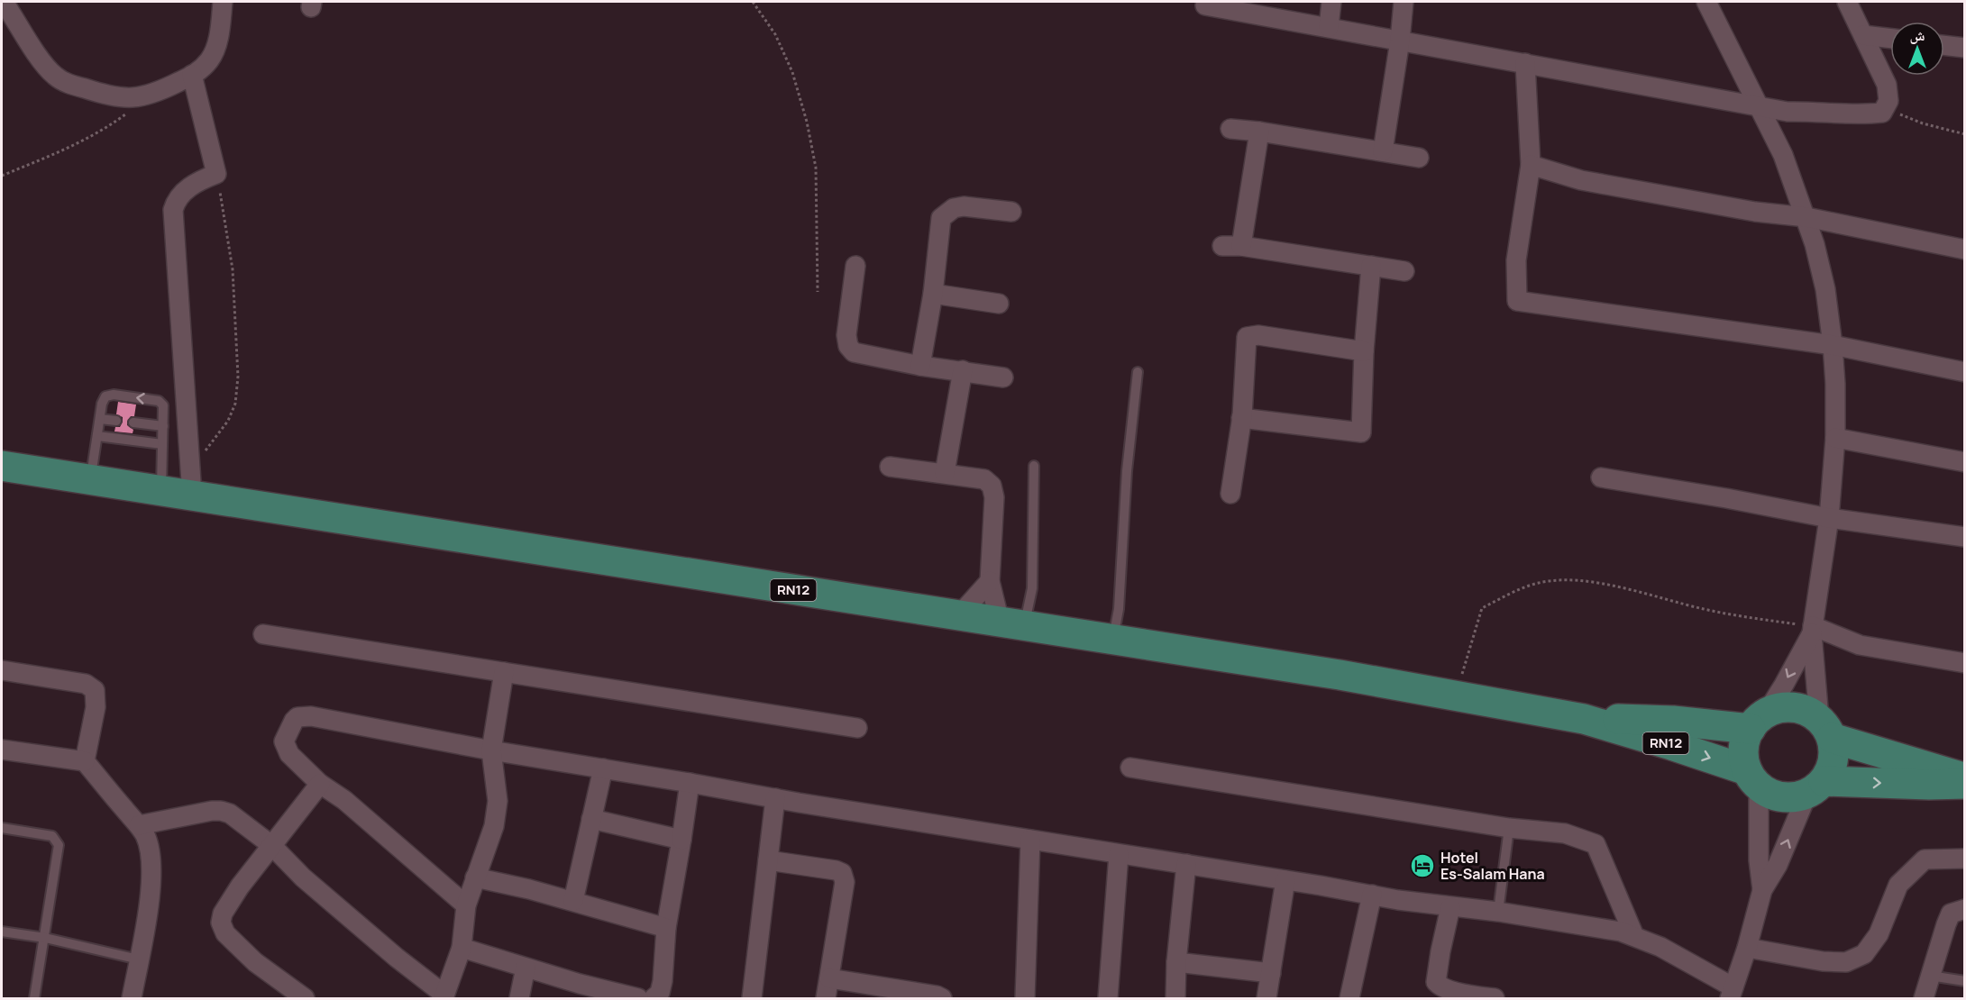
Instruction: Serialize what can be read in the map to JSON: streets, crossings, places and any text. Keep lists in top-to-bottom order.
{
  "streets": {
    "main road": ["RN12"]
  },
  "places": {
    "hotel": ["Hotel Es-Salam Hana"]
  },
  "north": "top"
}
